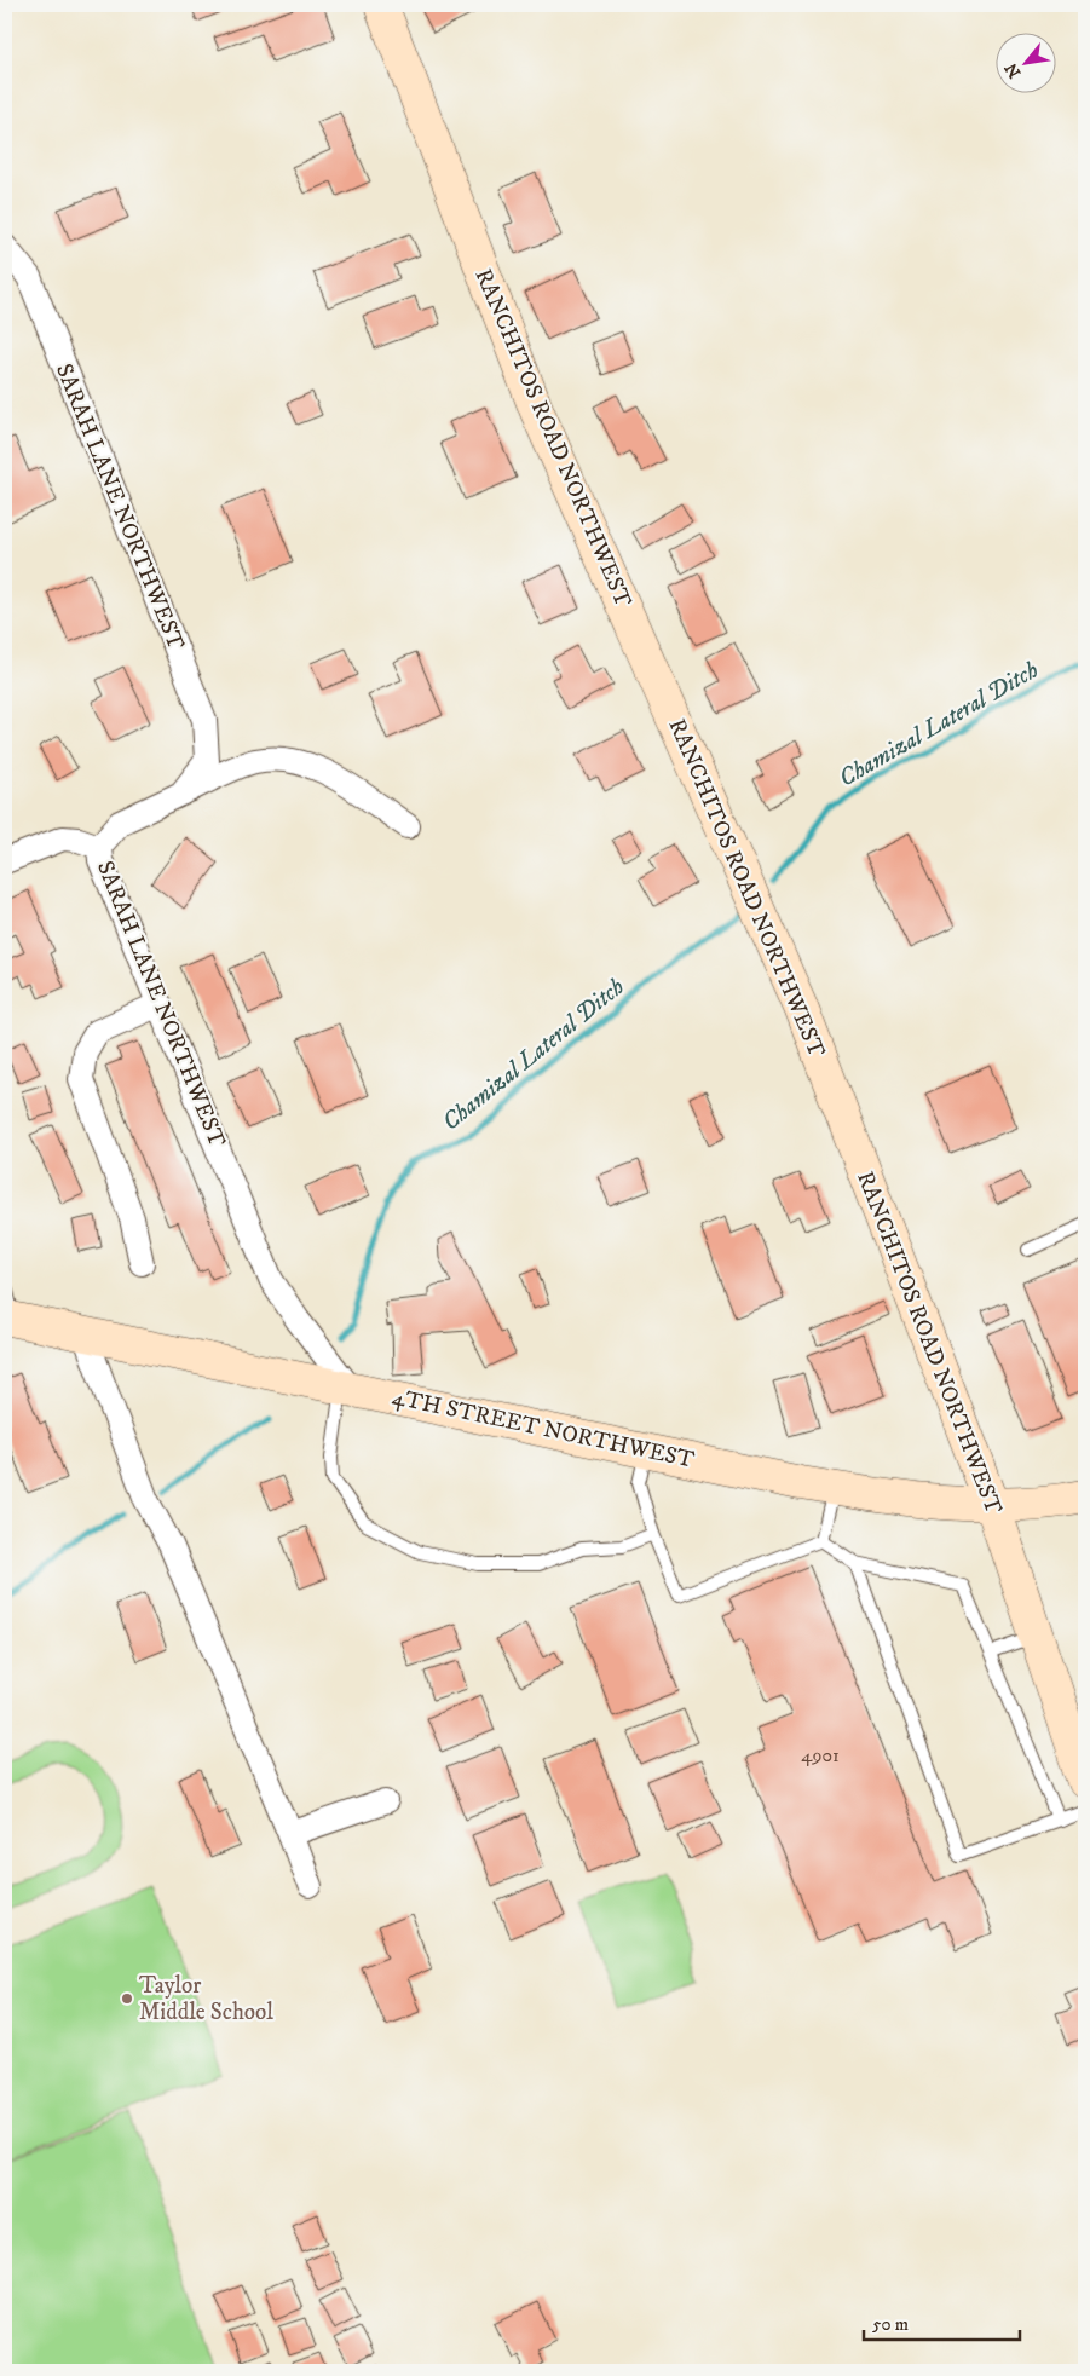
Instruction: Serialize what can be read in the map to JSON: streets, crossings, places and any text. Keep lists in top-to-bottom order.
{
  "streets": {
    "street": ["RANCHITOS ROAD NORTHWEST", "SARAH LANE NORTHWEST", "4TH STREET NORTHWEST"]
  },
  "crossings": [
    ["RANCHITOS ROAD NORTHWEST", "4TH STREET NORTHWEST"],
    ["SARAH LANE NORTHWEST", "4TH STREET NORTHWEST"]
  ],
  "water": ["Chamizal Lateral Ditch"],
  "places": ["Taylor Middle School"],
  "house_numbers": ["4901"],
  "scale_bar": "50 m",
  "north": "bottom left"
}
